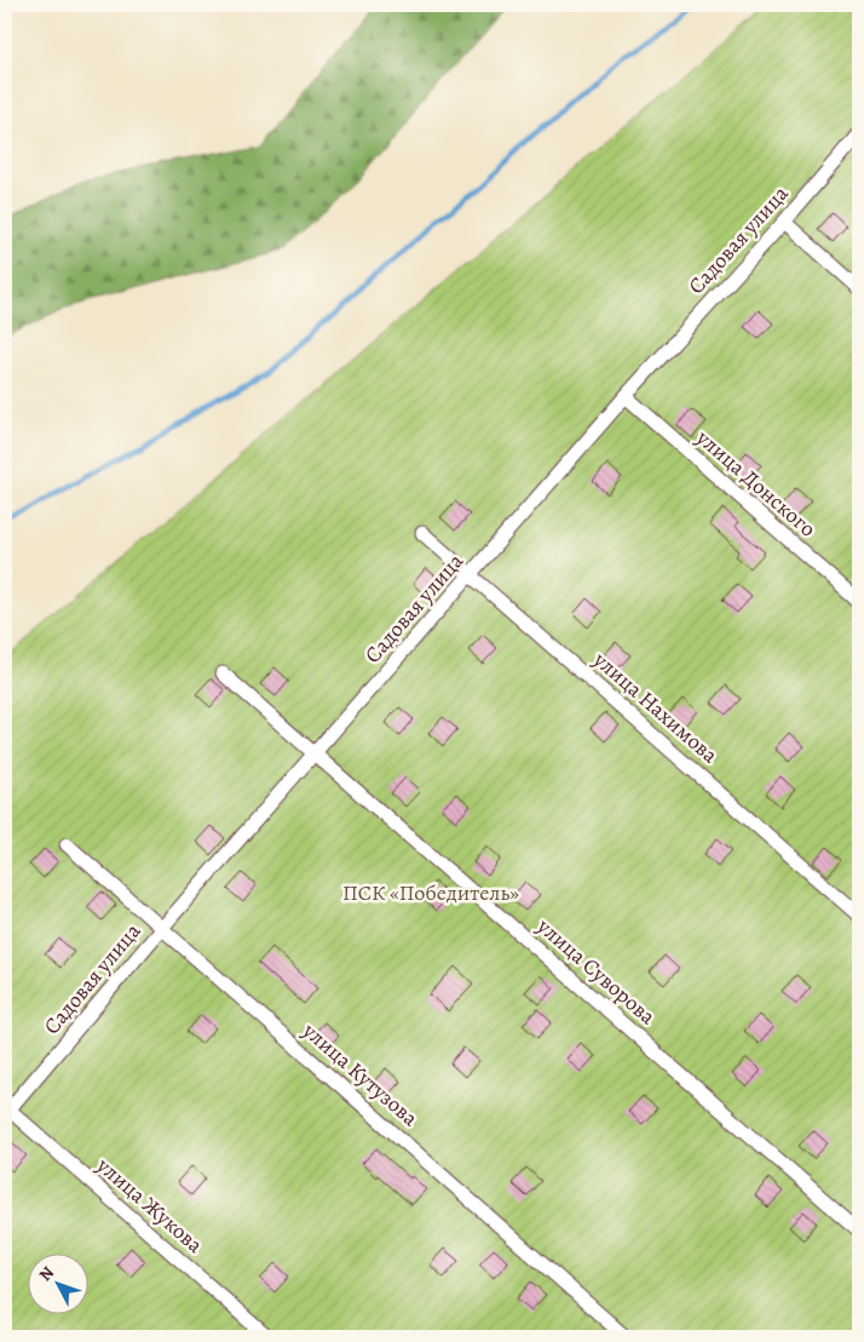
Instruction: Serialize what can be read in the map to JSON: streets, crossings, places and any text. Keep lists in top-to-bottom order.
{
  "streets": {
    "street": [
      "Садовая улица",
      "улица Донского",
      "улица Нахимова",
      "улица Суворова",
      "улица Кутузова",
      "улица Жукова"
    ]
  },
  "crossings": [
    ["Садовая улица", "улица Донского"],
    ["Садовая улица", "улица Нахимова"],
    ["Садовая улица", "улица Суворова"],
    ["Садовая улица", "улица Кутузова"],
    ["Садовая улица", "улица Жукова"]
  ],
  "parks": ["ПСК «Победитель»"],
  "north": "top left"
}
